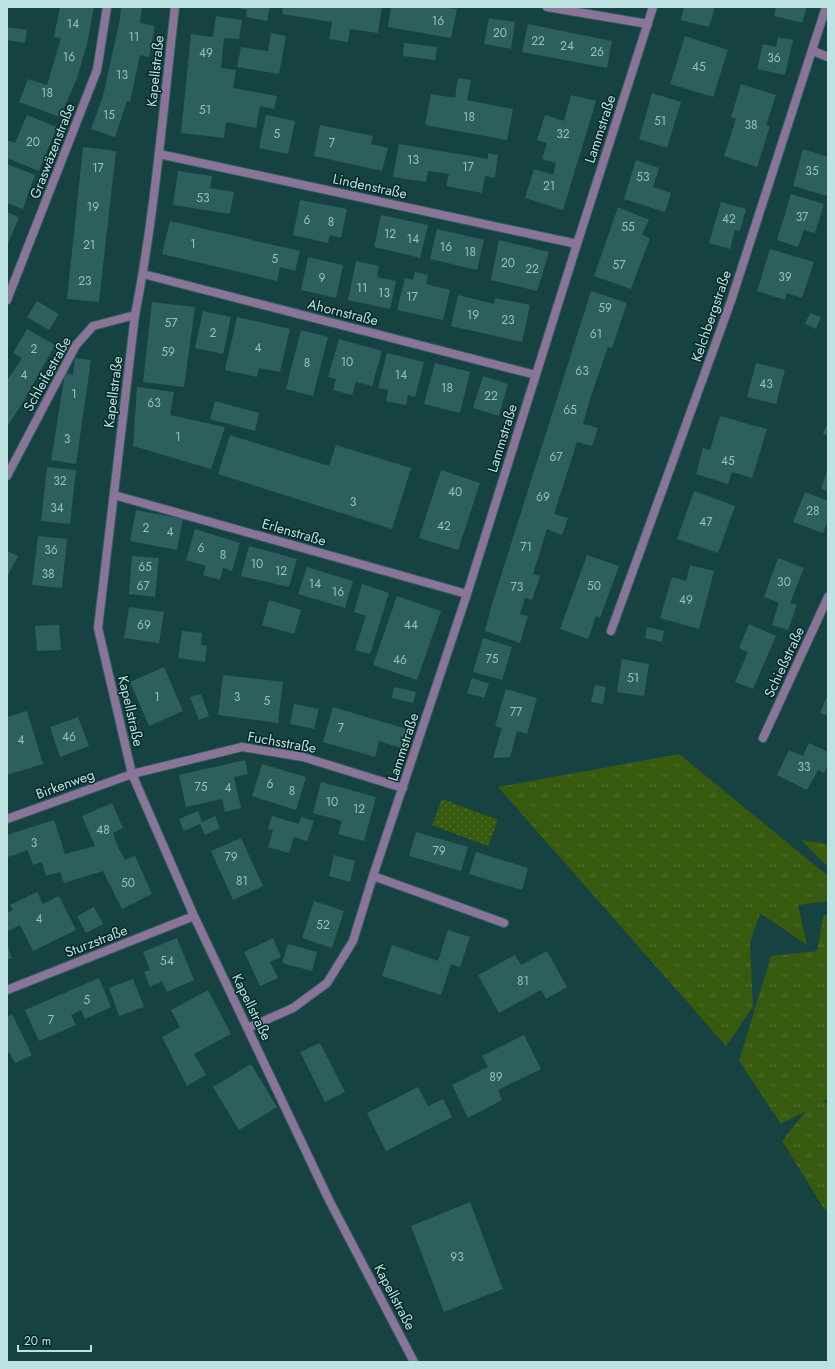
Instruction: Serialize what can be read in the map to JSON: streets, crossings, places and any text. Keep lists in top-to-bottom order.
{
  "streets": {
    "street": [
      "Kapellstraße",
      "Lammstraße",
      "Graswäzenstraße",
      "Lindenstraße",
      "Ahornstraße",
      "Kelchbergstraße",
      "Schleifestraße",
      "Erlenstraße",
      "Schießstraße",
      "Fuchsstraße",
      "Birkenweg",
      "Sturzstraße"
    ]
  },
  "crossings": [
    ["Kapellstraße", "Lammstraße"],
    ["Kapellstraße", "Lindenstraße"],
    ["Kapellstraße", "Ahornstraße"],
    ["Kapellstraße", "Schleifestraße"],
    ["Kapellstraße", "Erlenstraße"],
    ["Kapellstraße", "Fuchsstraße"],
    ["Kapellstraße", "Birkenweg"],
    ["Kapellstraße", "Sturzstraße"],
    ["Lammstraße", "Lindenstraße"],
    ["Lammstraße", "Ahornstraße"],
    ["Lammstraße", "Erlenstraße"],
    ["Lammstraße", "Fuchsstraße"],
    ["Fuchsstraße", "Birkenweg"]
  ],
  "house_numbers": [
    "16",
    "14",
    "20",
    "11",
    "22",
    "24",
    "26",
    "49",
    "16",
    "36",
    "45",
    "13",
    "18",
    "51",
    "15",
    "18",
    "51",
    "38",
    "5",
    "32",
    "20",
    "7",
    "13",
    "17",
    "17",
    "35",
    "53",
    "21",
    "53",
    "19",
    "37",
    "42",
    "6",
    "8",
    "55",
    "12",
    "14",
    "1",
    "21",
    "16",
    "18",
    "5",
    "20",
    "57",
    "22",
    "39",
    "9",
    "23",
    "11",
    "13",
    "17",
    "59",
    "19",
    "23",
    "57",
    "2",
    "61",
    "4",
    "2",
    "59",
    "10",
    "8",
    "63",
    "4",
    "14",
    "43",
    "18",
    "1",
    "22",
    "63",
    "65",
    "1",
    "3",
    "67",
    "45",
    "32",
    "40",
    "69",
    "3",
    "34",
    "28",
    "47",
    "42",
    "2",
    "4",
    "71",
    "6",
    "36",
    "8",
    "10",
    "65",
    "12",
    "38",
    "30",
    "14",
    "67",
    "50",
    "73",
    "16",
    "49",
    "69",
    "44",
    "75",
    "46",
    "51",
    "1",
    "3",
    "5",
    "77",
    "7",
    "46",
    "4",
    "33",
    "6",
    "75",
    "4",
    "8",
    "10",
    "12",
    "48",
    "3",
    "79",
    "79",
    "81",
    "50",
    "4",
    "52",
    "54",
    "81",
    "5",
    "7",
    "89",
    "93"
  ],
  "scale_bar": "20 m"
}
